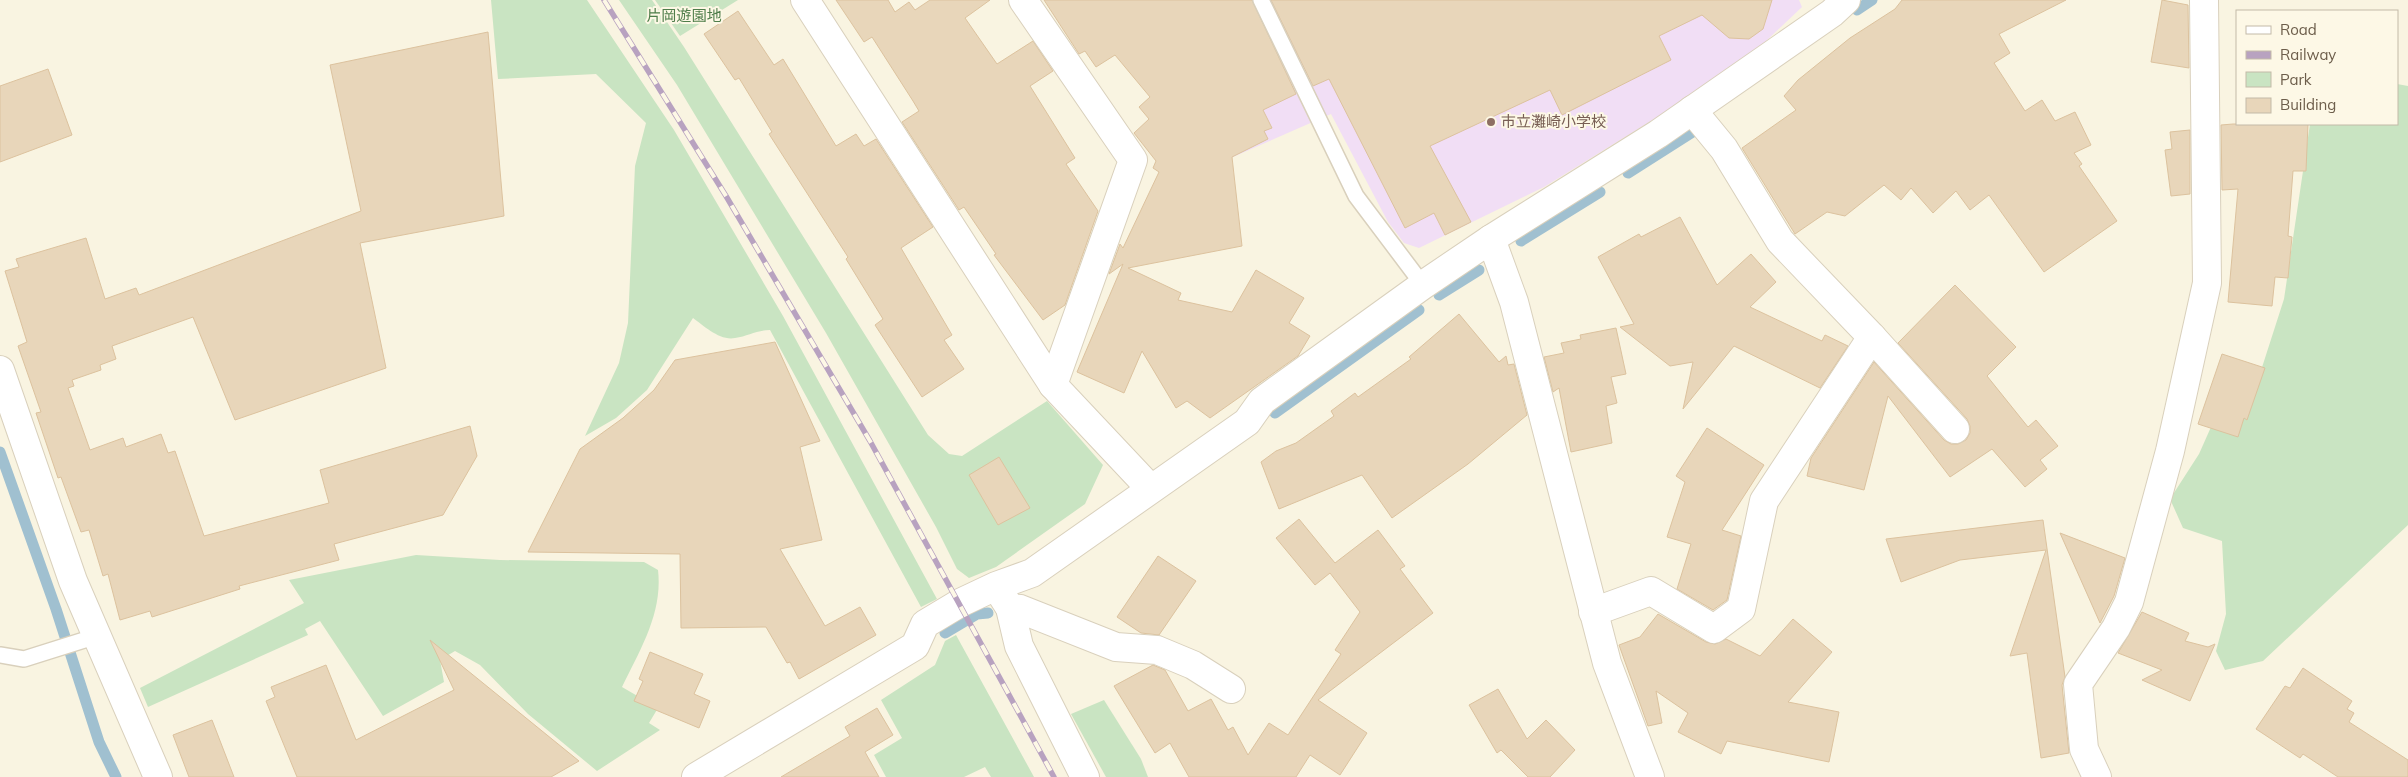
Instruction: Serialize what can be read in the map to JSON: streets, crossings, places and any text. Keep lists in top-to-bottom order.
{
  "parks": ["片岡遊園地"],
  "places": ["市立灘崎小学校"],
  "legend": [
    "Road",
    "Railway",
    "Park",
    "Building"
  ]
}
